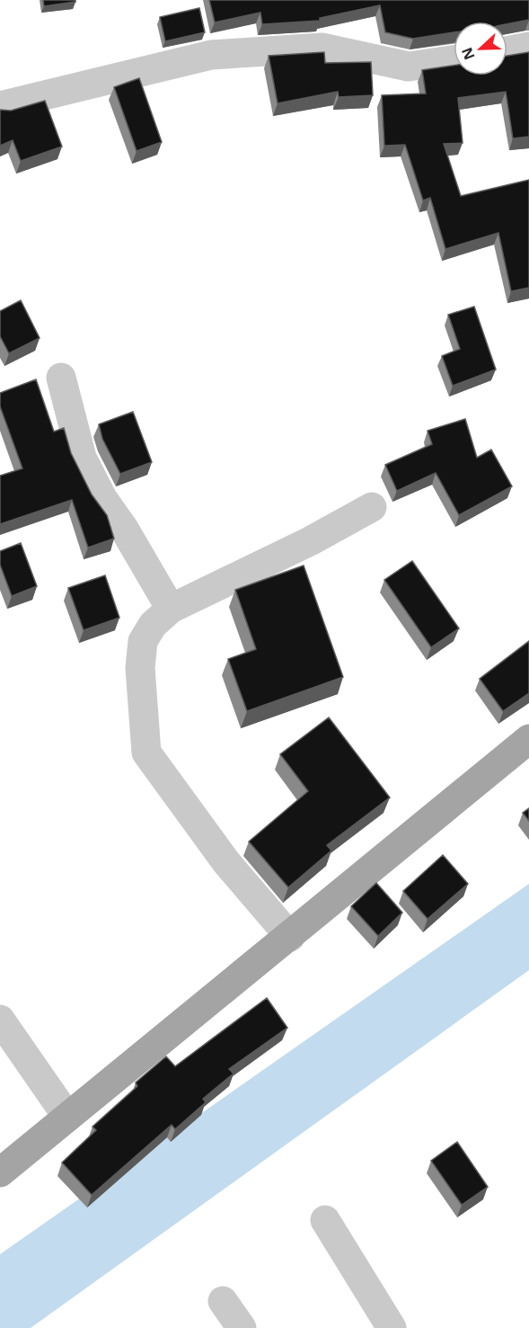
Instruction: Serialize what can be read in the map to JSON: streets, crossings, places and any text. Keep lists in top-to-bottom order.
{
  "north": "left"
}
